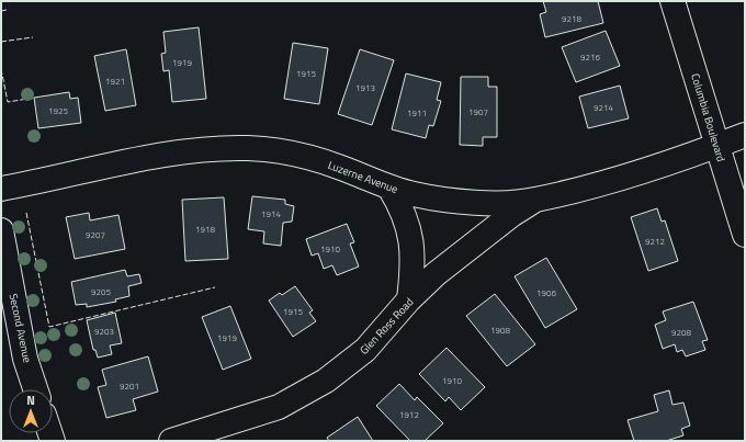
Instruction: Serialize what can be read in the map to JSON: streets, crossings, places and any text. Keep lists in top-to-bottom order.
{
  "streets": {
    "street": [
      "Columbia Boulevard",
      "Luzerne Avenue",
      "Glen Ross Road",
      "Second Avenue"
    ]
  },
  "crossings": [
    ["Columbia Boulevard", "Luzerne Avenue"],
    ["Luzerne Avenue", "Glen Ross Road"]
  ],
  "house_numbers": [
    "9218",
    "9216",
    "1919",
    "1915",
    "1921",
    "1913",
    "9214",
    "1925",
    "1907",
    "1911",
    "1914",
    "1918",
    "9207",
    "9212",
    "1910",
    "9205",
    "1906",
    "1915",
    "1908",
    "9203",
    "9208",
    "1919",
    "1910",
    "9201",
    "1912"
  ],
  "north": "top"
}
